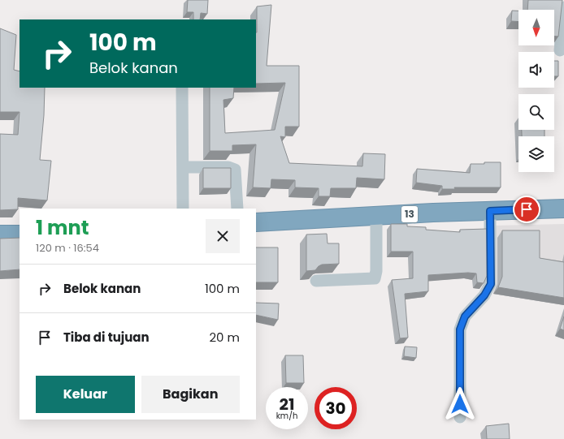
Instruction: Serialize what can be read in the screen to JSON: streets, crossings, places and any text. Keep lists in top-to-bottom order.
{
  "streets": {
    "highway": ["13"]
  },
  "north": "bottom",
  "page": {
    "turn": ["100 m", "Belok kanan"],
    "heading": ["1 mnt", "120 m · 16:54"],
    "list": [
      {
        "name": "Belok kanan",
        "value": "100 m"
      },
      {
        "name": "Tiba di tujuan",
        "value": "20 m"
      }
    ],
    "buttons": ["Keluar", "Bagikan"],
    "speed": "21 km/h",
    "limit": "30"
  }
}
